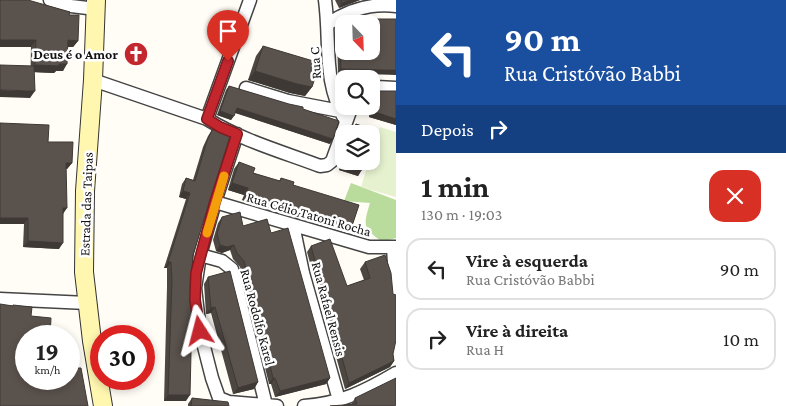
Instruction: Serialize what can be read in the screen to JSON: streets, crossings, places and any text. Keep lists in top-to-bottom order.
{
  "streets": {
    "main road": ["Estrada das Taipas"],
    "street": [
      "Rua C",
      "Rua Célio Tatoni Rocha",
      "Rua Rafael Rensis",
      "Rua Rodolfo Karel"
    ]
  },
  "crossings": [
    ["Rua Célio Tatoni Rocha", "Rua Rafael Rensis"]
  ],
  "places": {
    "church": ["Deus é o Amor"]
  },
  "north": "bottom right",
  "page": {
    "turn": ["90 m", "Rua Cristóvão Babbi"],
    "then": "Depois",
    "heading": ["1 min", "130 m · 19:03"],
    "list": [
      {
        "name": "Vire à esquerda",
        "note": "Rua Cristóvão Babbi",
        "value": "90 m"
      },
      {
        "name": "Vire à direita",
        "note": "Rua H",
        "value": "10 m"
      }
    ],
    "speed": "19 km/h",
    "limit": "30"
  }
}
